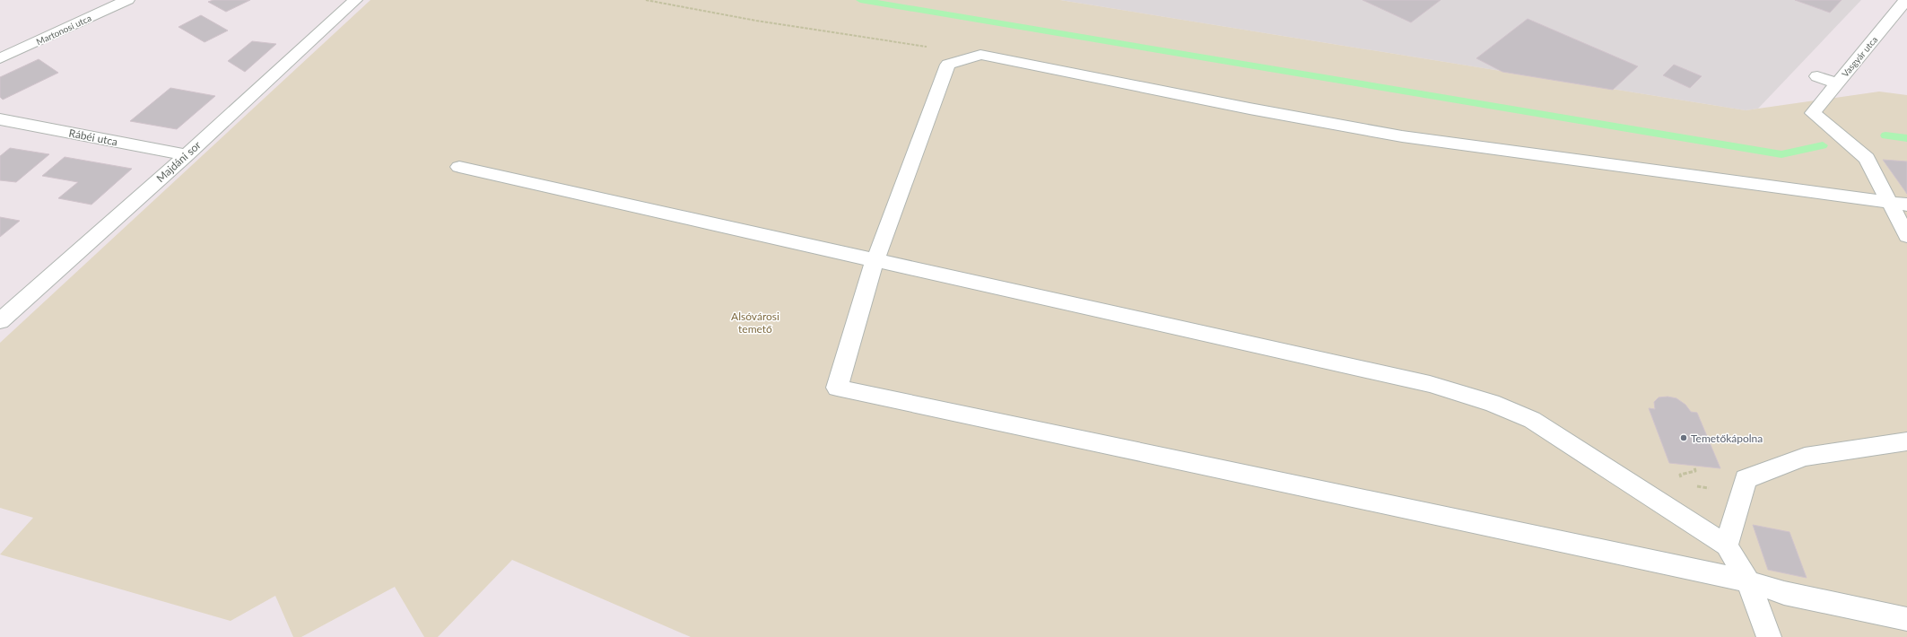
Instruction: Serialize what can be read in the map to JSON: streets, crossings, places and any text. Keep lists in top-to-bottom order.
{
  "streets": {
    "street": [
      "Martonosi utca",
      "Vasgyár utca",
      "Rábéi utca",
      "Majdáni sor"
    ]
  },
  "crossings": [
    ["Rábéi utca", "Majdáni sor"]
  ],
  "parks": ["Alsóvárosi temető"],
  "places": ["Temetőkápolna"]
}
